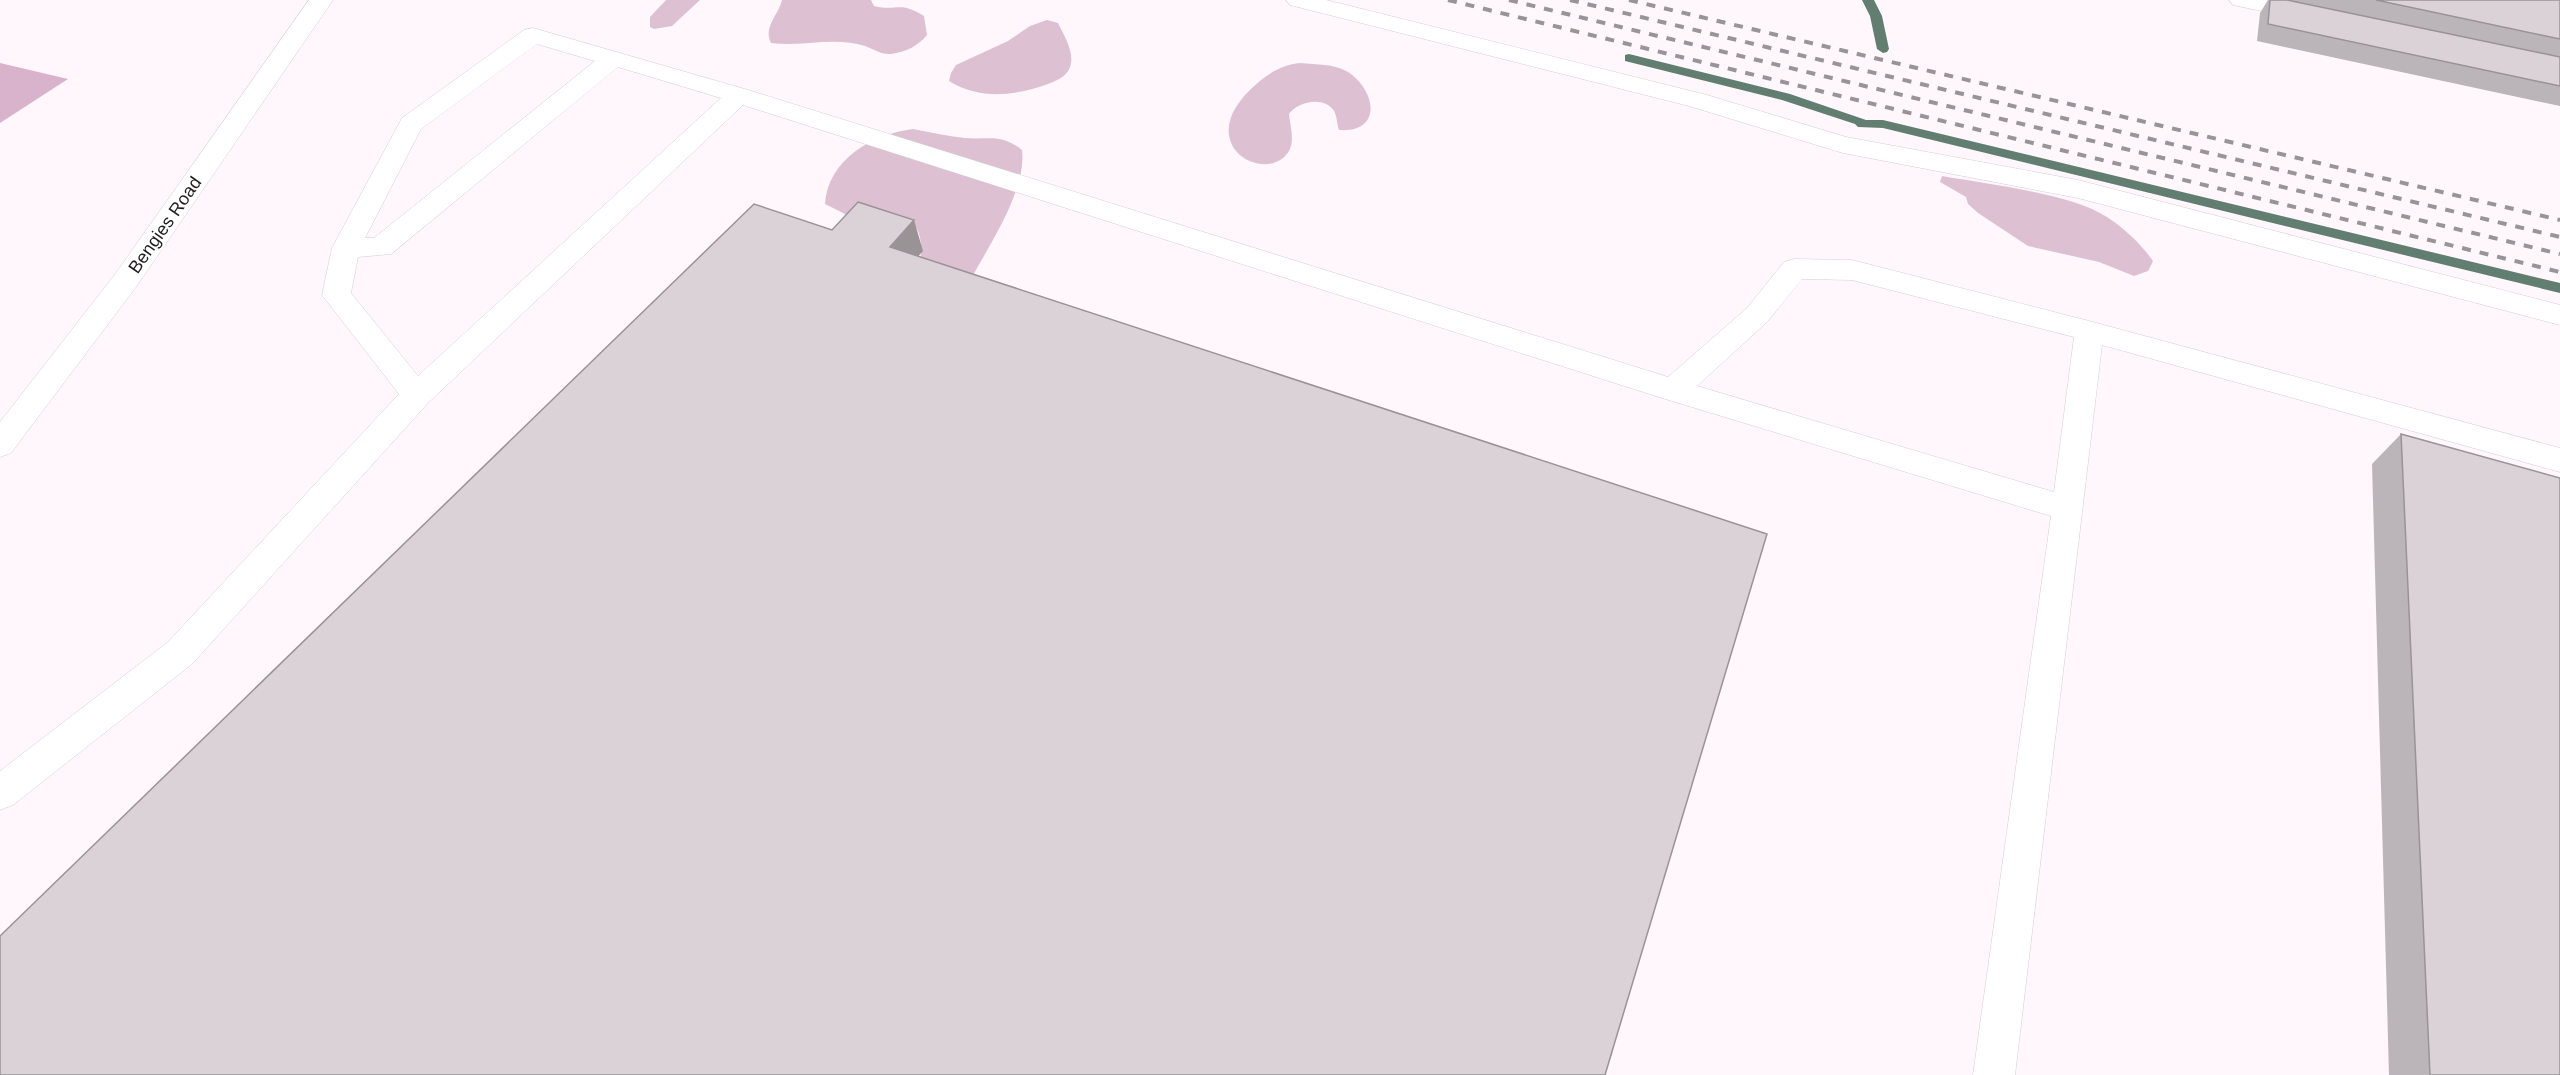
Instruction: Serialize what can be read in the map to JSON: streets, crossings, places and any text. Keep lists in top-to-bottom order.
{
  "streets": {
    "street": ["Bengies Road"]
  }
}
